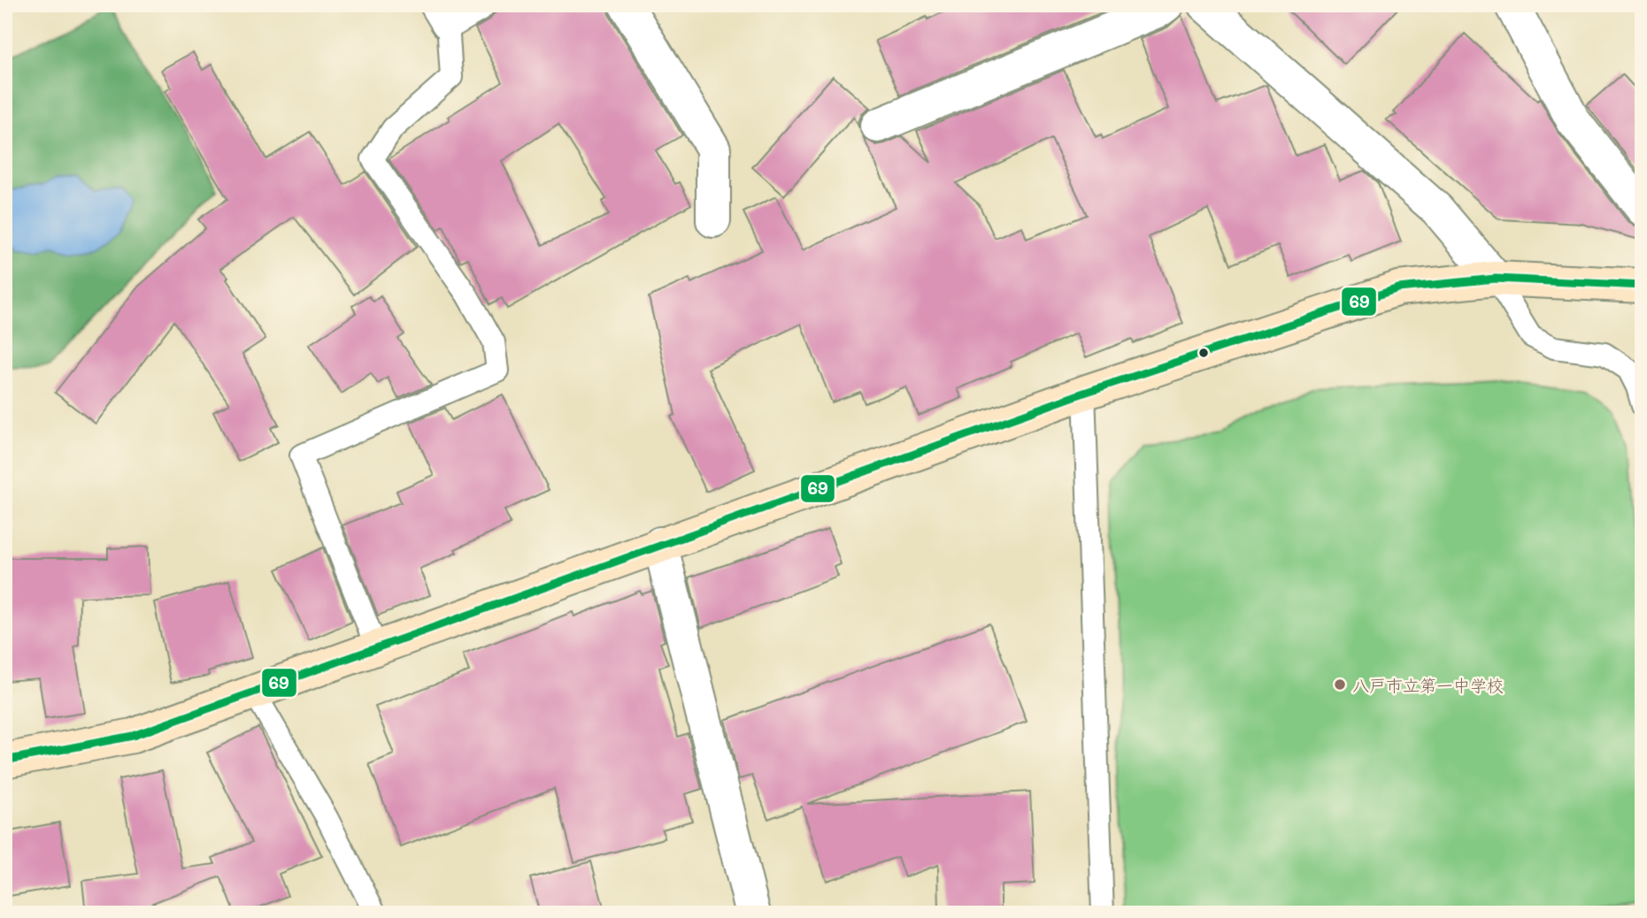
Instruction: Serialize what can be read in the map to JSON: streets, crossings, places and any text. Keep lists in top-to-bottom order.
{
  "places": ["八戸市立第一中学校"],
  "lines": ["transit line 69"]
}
